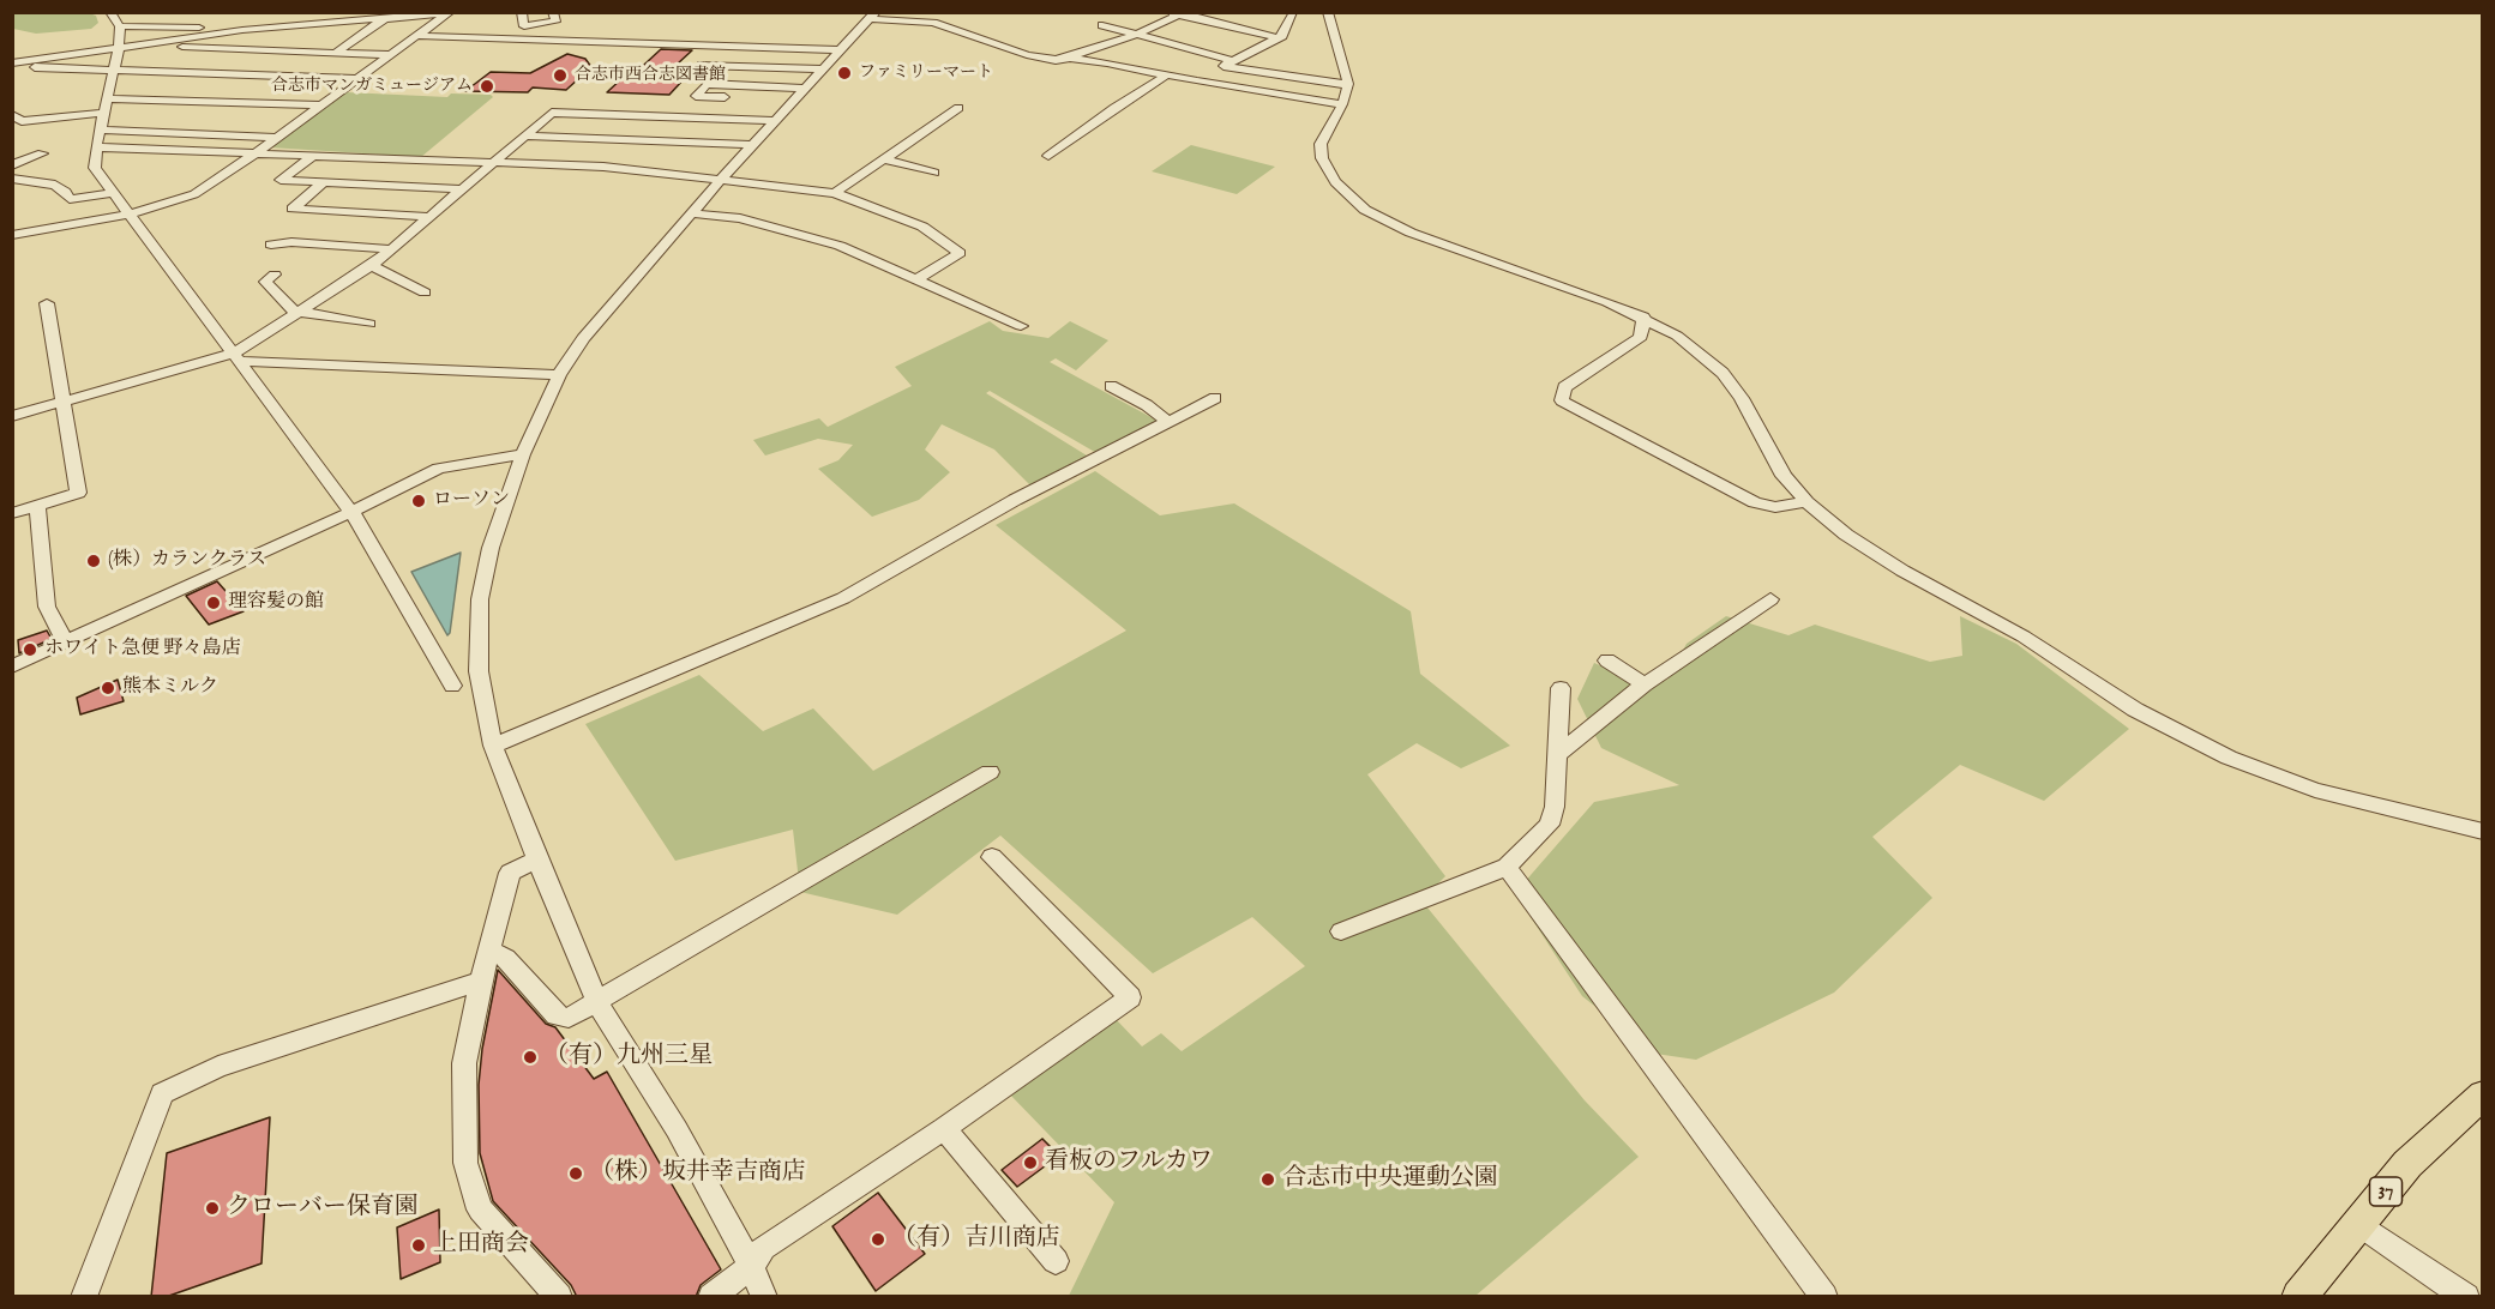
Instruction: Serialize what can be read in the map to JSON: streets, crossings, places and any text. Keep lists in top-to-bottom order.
{
  "streets": {
    "main road": ["37"]
  },
  "places": [
    "ファミリーマート",
    "合志市西合志図書館",
    "合志市マンガミュージアム",
    "ローソン",
    "(株）カランクラス",
    "理容髪の館",
    "ホワイト急便 野々島店",
    "熊本ミルク",
    "（有）九州三星",
    "看板のフルカワ",
    "（株）坂井幸吉商店",
    "合志市中央運動公園",
    "クローバー保育園",
    "（有）吉川商店",
    "上田商会"
  ]
}
